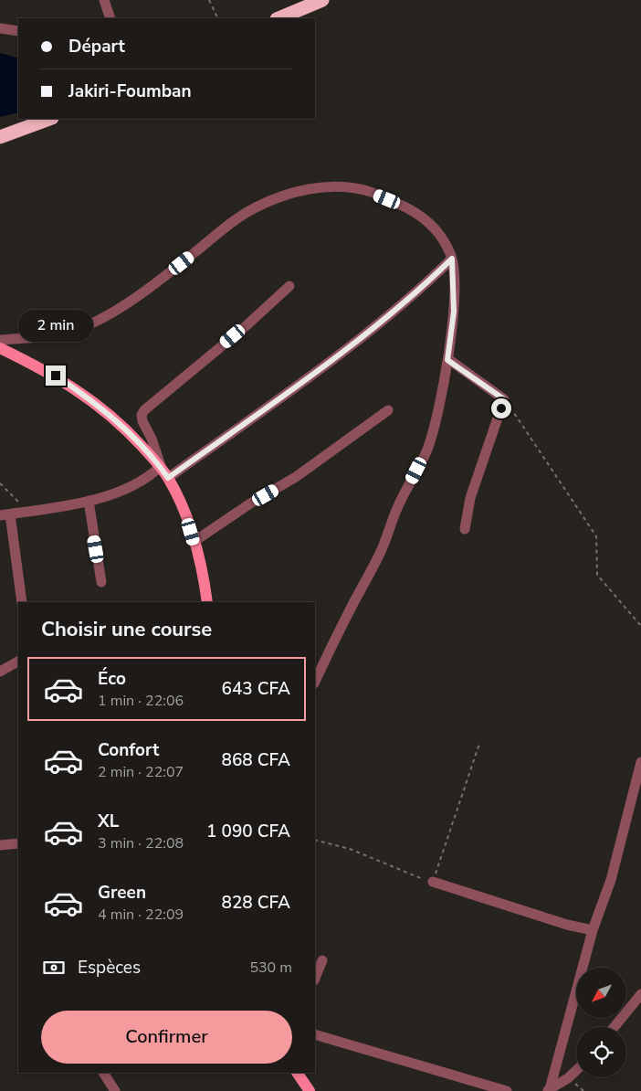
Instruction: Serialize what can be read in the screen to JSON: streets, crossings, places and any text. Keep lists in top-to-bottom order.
{
  "north": "bottom left",
  "page": {
    "banner": ["Départ", "Jakiri-Foumban"],
    "bubble": "2 min",
    "heading": "Choisir une course",
    "list": [
      {
        "name": "Éco",
        "note": "1 min · 22:06",
        "value": "643 CFA"
      },
      {
        "name": "Confort",
        "note": "2 min · 22:07",
        "value": "868 CFA"
      },
      {
        "name": "XL",
        "note": "3 min · 22:08",
        "value": "1 090 CFA"
      },
      {
        "name": "Green",
        "note": "4 min · 22:09",
        "value": "828 CFA"
      }
    ],
    "pay": ["Espèces", "530 m"],
    "buttons": "Confirmer"
  }
}
